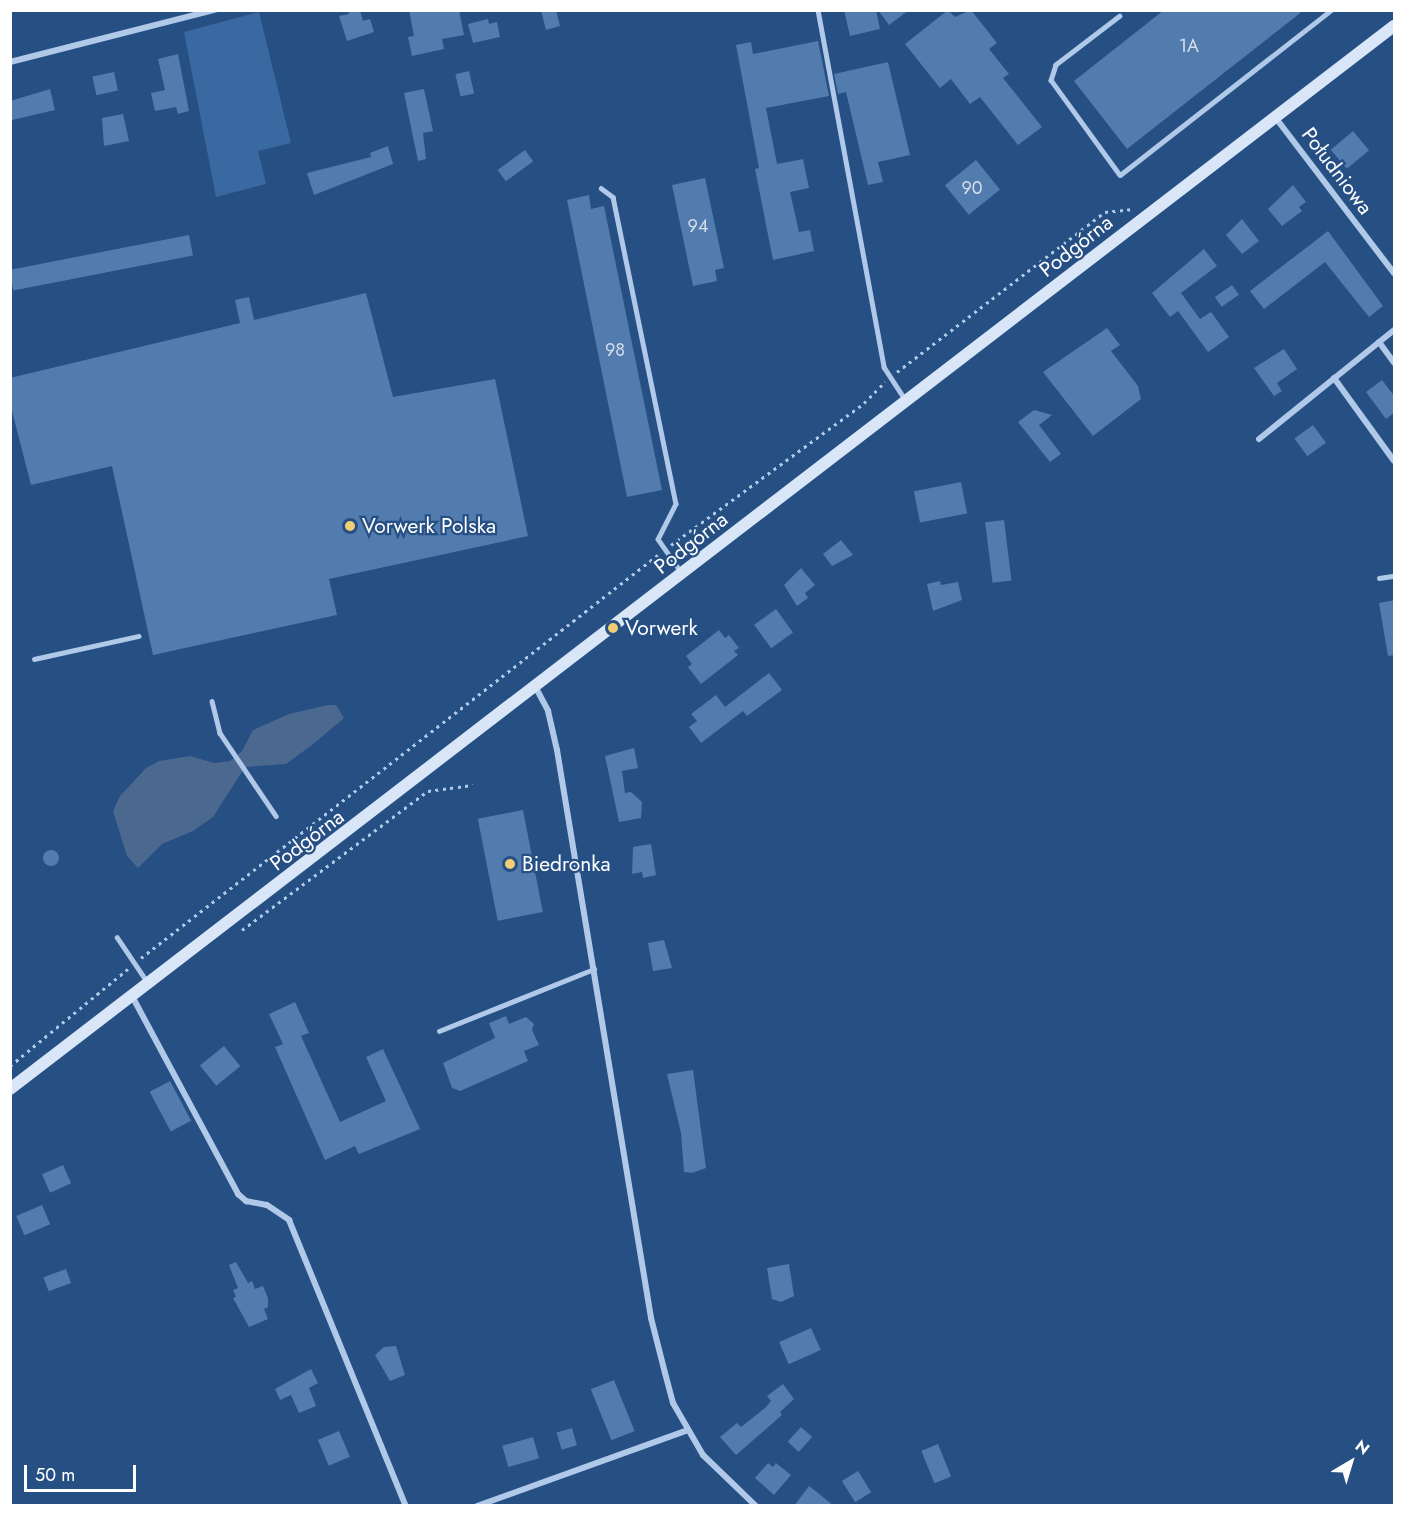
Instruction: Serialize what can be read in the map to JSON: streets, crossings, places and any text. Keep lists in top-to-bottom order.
{
  "streets": {
    "main road": ["Podgórna"],
    "street": ["Południowa"]
  },
  "crossings": [
    ["Południowa", "Podgórna"]
  ],
  "places": ["Vorwerk Polska", "Vorwerk", "Biedronka"],
  "house_numbers": [
    "1A",
    "90",
    "94",
    "98"
  ],
  "scale_bar": "50 m",
  "north": "top right"
}
